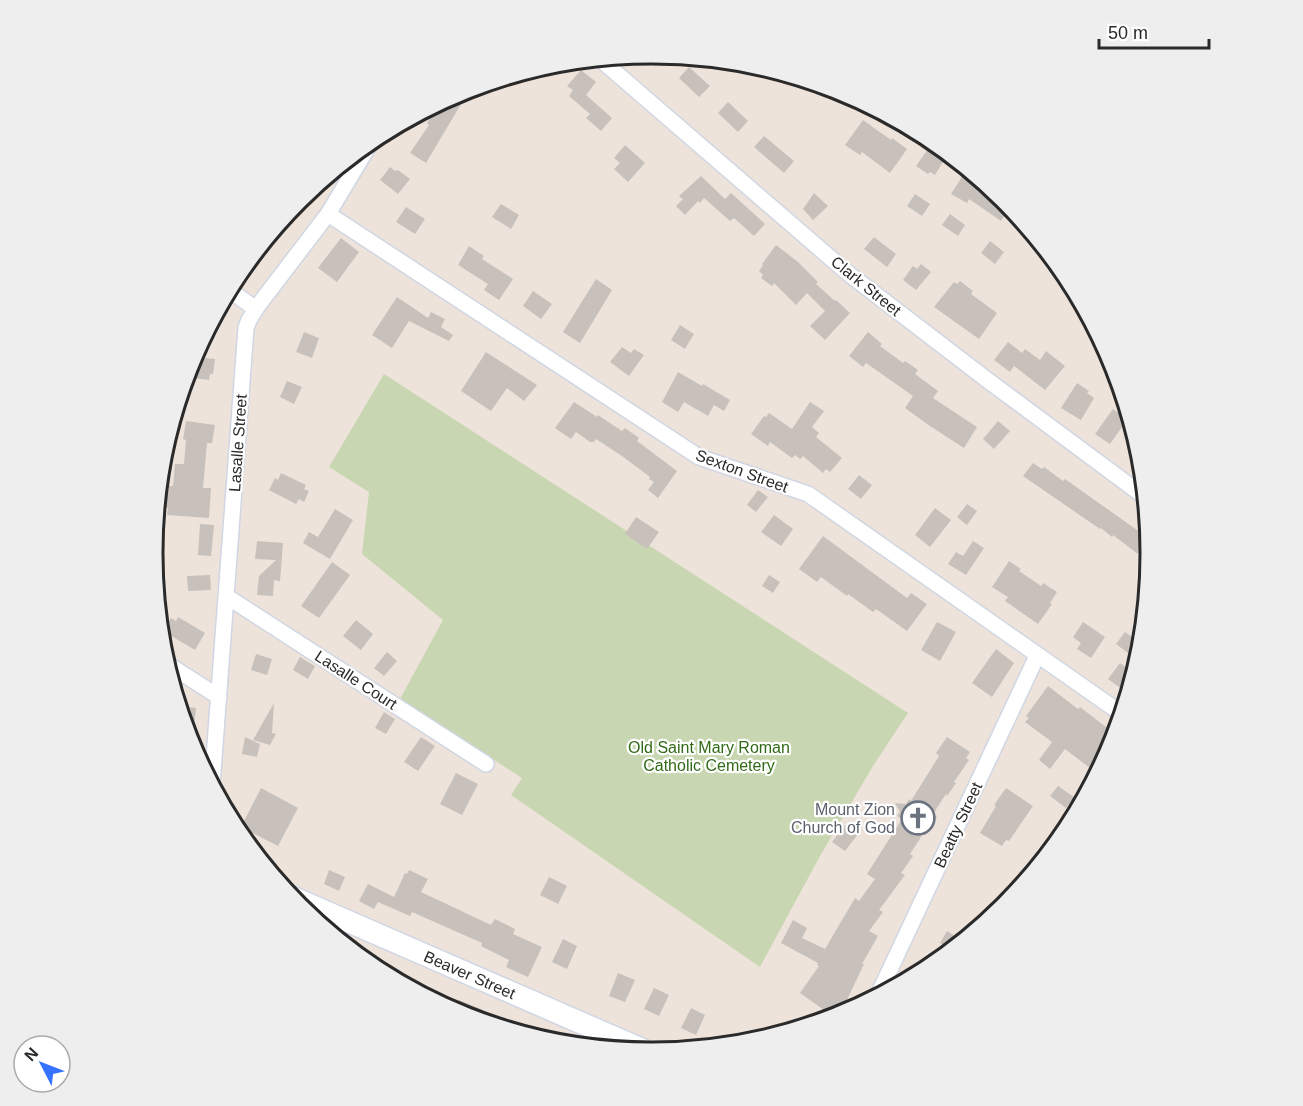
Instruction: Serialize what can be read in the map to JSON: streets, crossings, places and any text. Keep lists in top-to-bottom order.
{
  "streets": {
    "main road": ["Beaver Street"],
    "street": [
      "Clark Street",
      "Lasalle Street",
      "Sexton Street",
      "Lasalle Court",
      "Beatty Street"
    ]
  },
  "crossings": [
    ["Lasalle Street", "Sexton Street"],
    ["Lasalle Street", "Lasalle Court"],
    ["Sexton Street", "Beatty Street"]
  ],
  "parks": ["Old Saint Mary Roman Catholic Cemetery"],
  "places": {
    "church": ["Mount Zion Church of God"]
  },
  "scale_bar": "50 m",
  "north": "top left"
}
